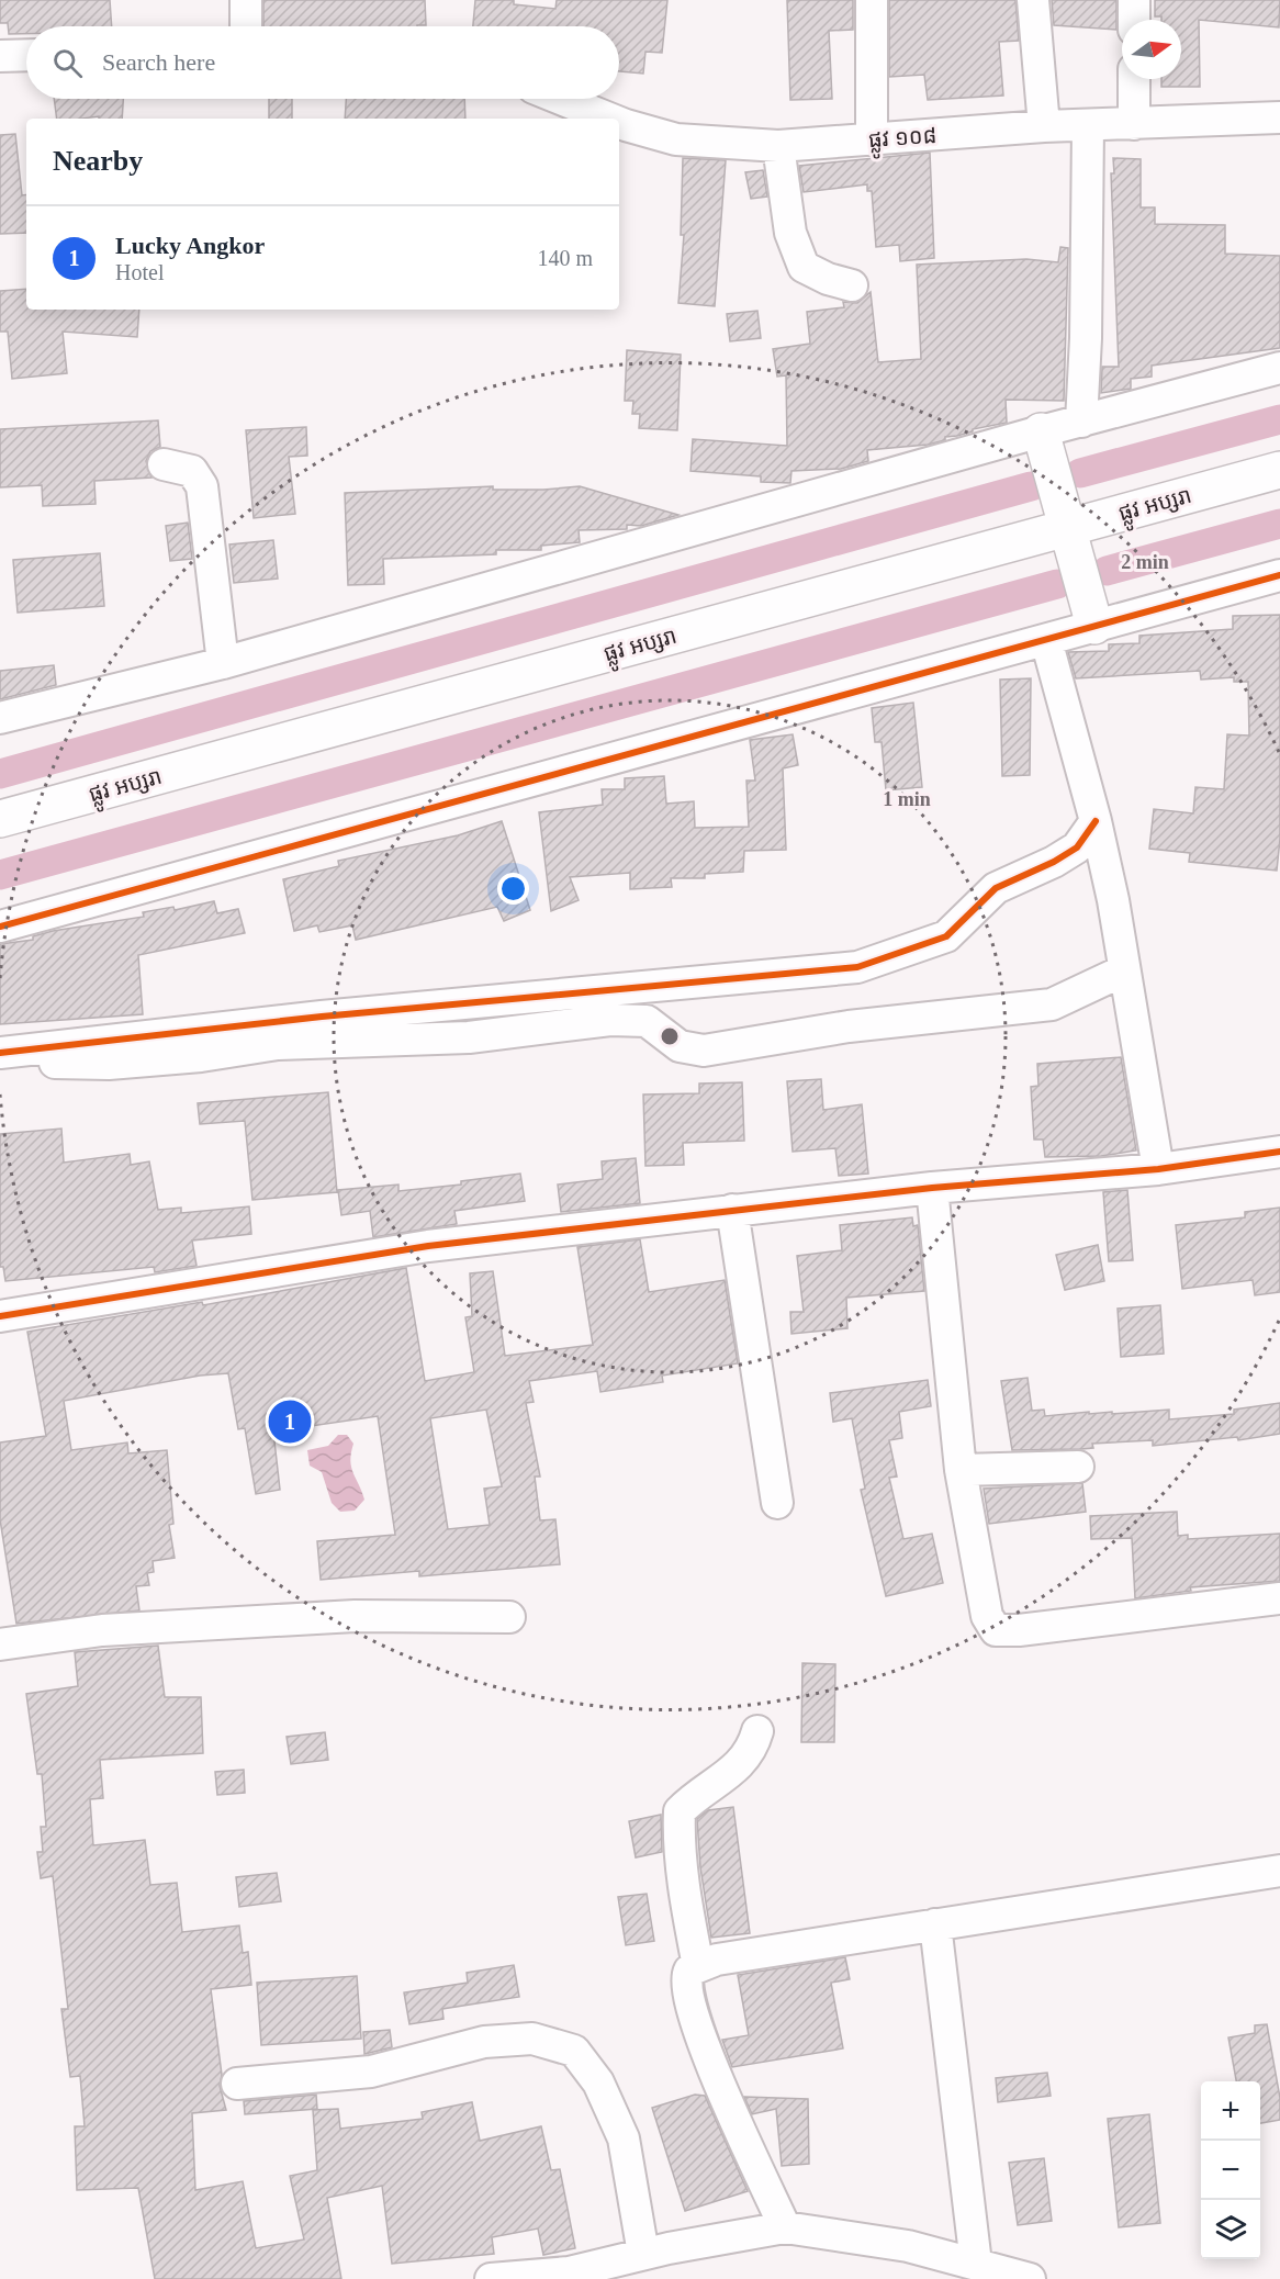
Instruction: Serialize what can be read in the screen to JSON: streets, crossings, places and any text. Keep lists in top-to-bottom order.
{
  "streets": {
    "main road": ["ផ្លូវ អប្សរា"],
    "street": ["ផ្លូវ ១០៨"]
  },
  "north": "right",
  "page": {
    "search": "Search here",
    "heading": "Nearby",
    "list": [
      {
        "mark": "1",
        "name": "Lucky Angkor",
        "note": "Hotel",
        "value": "140 m"
      }
    ],
    "pins": "1",
    "map_buttons": ["+", "−"]
  },
  "rings": ["2 min", "1 min"]
}
